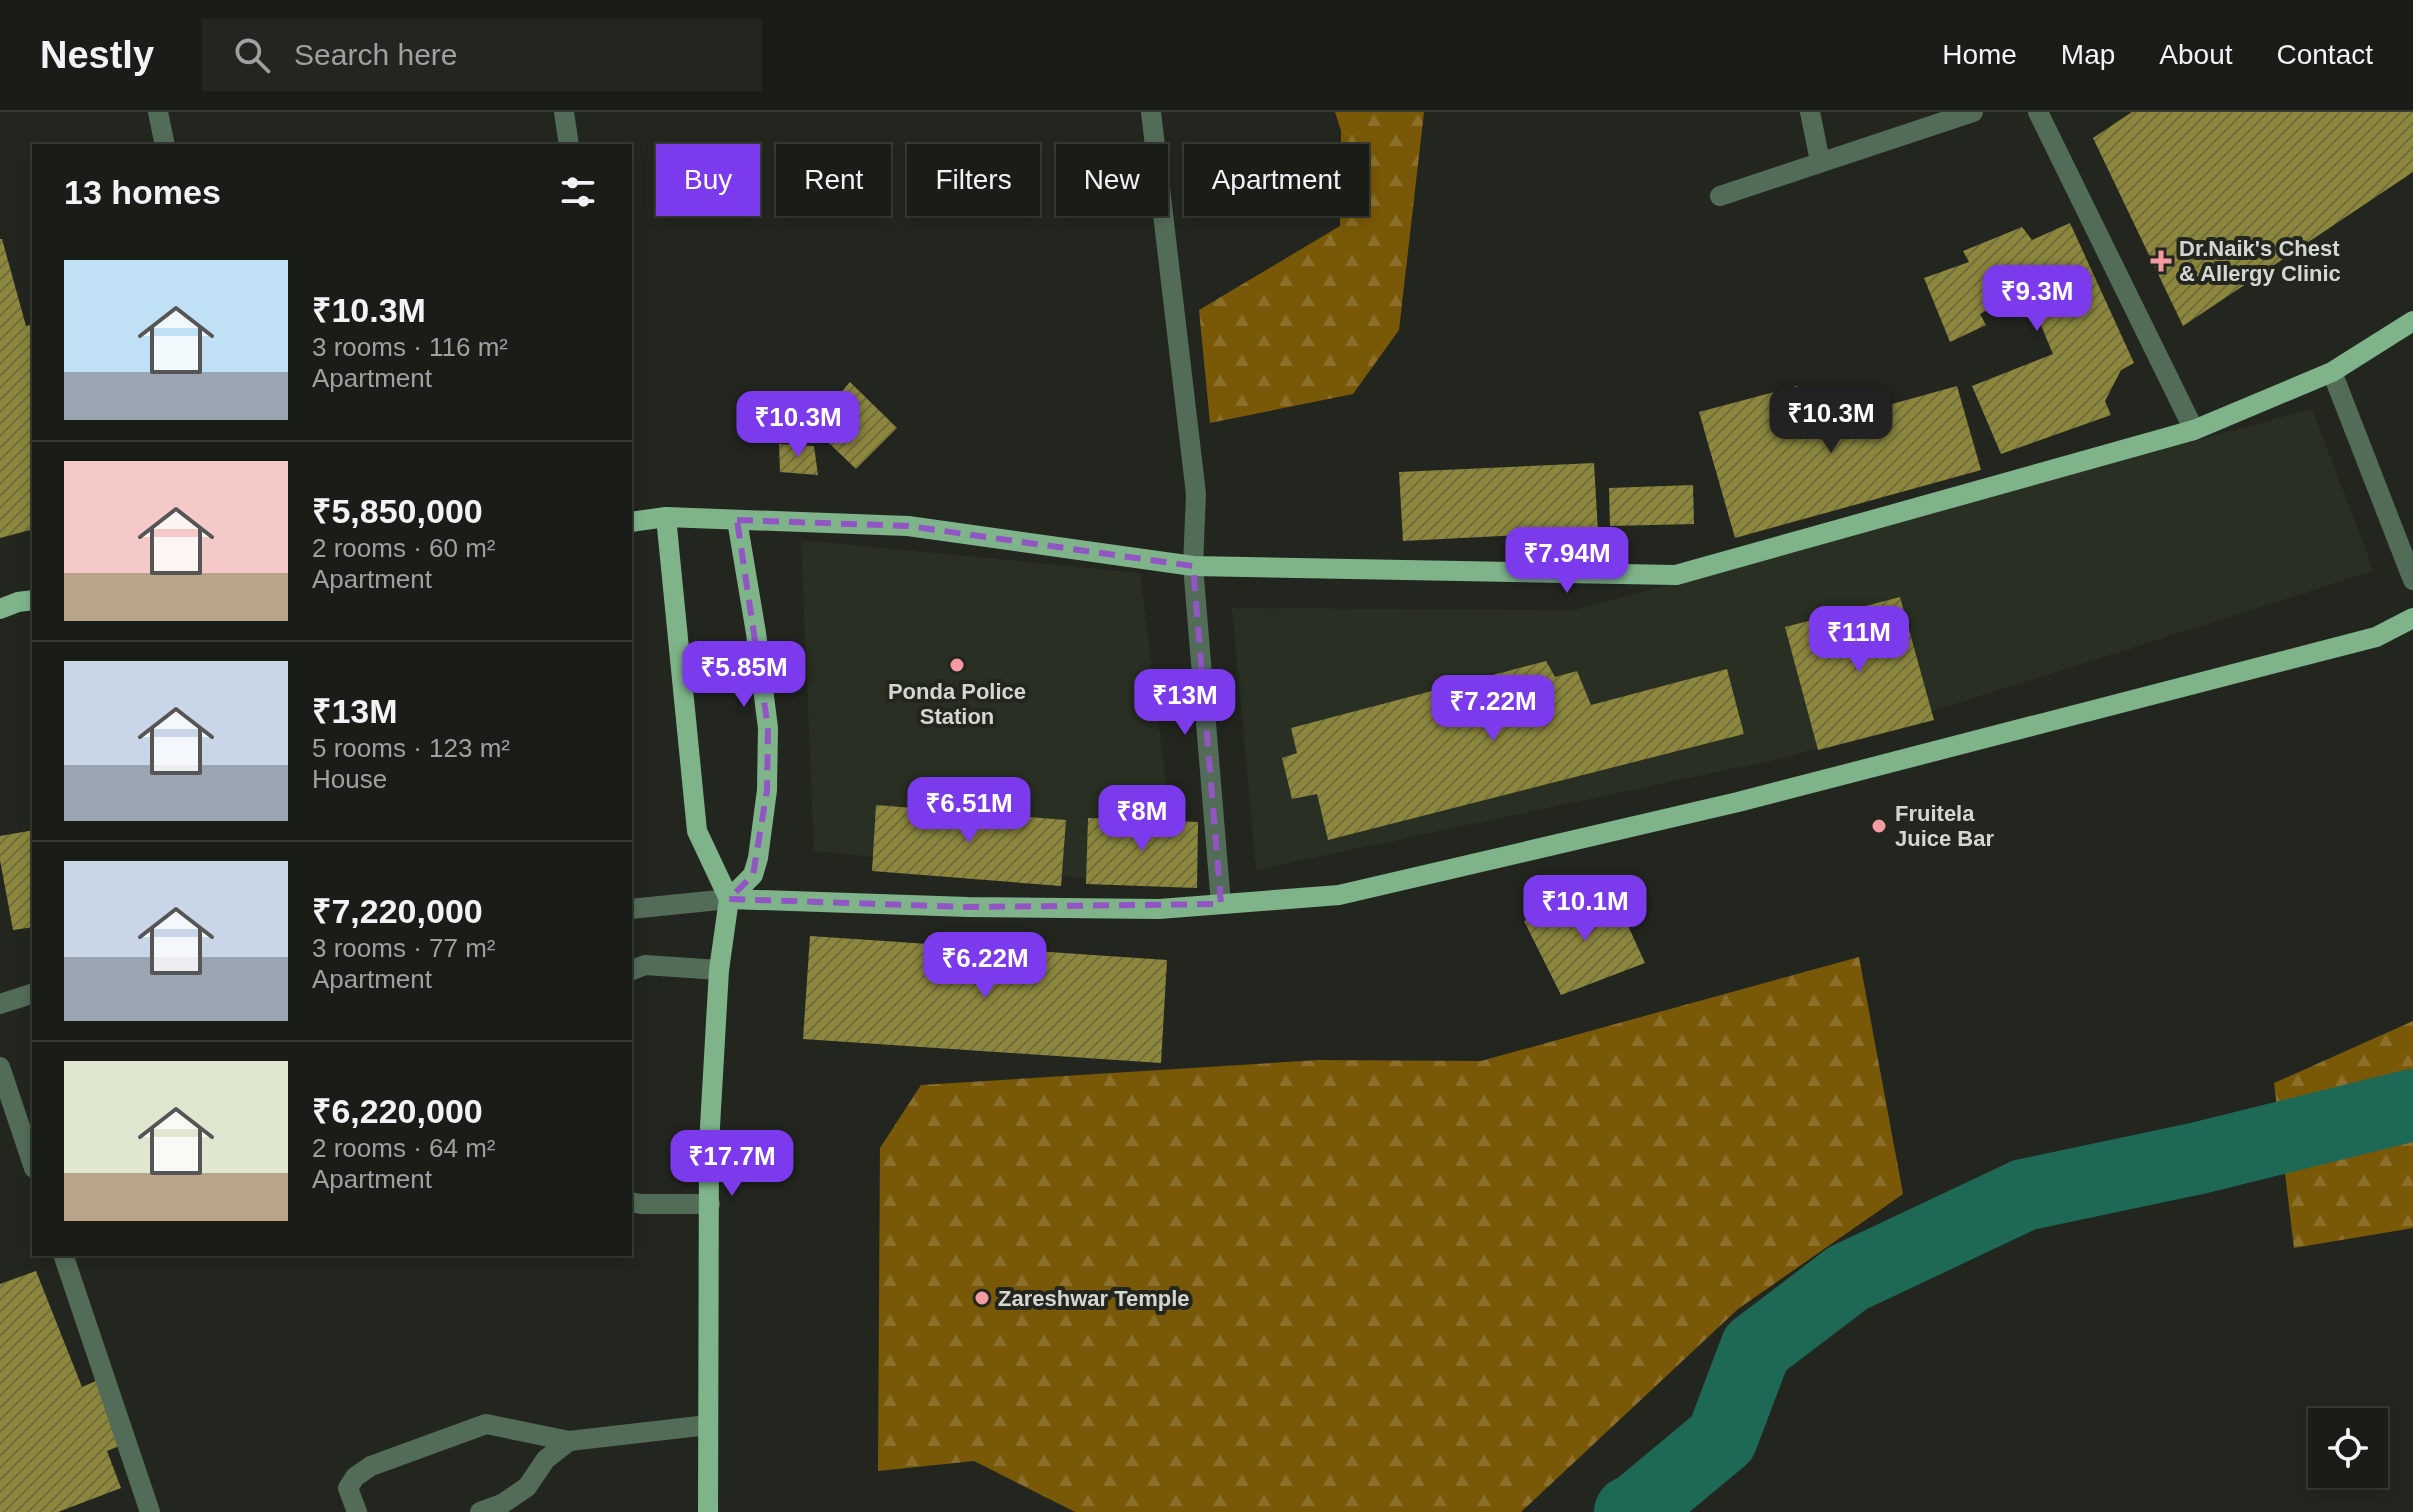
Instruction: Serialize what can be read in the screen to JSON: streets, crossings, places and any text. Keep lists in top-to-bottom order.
{
  "places": {
    "health": ["Dr.Naik's Chest & Allergy Clinic"],
    "other": ["Ponda Police Station", "Fruitela Juice Bar", "Zareshwar Temple"]
  },
  "page": {
    "header": "Nestly",
    "search": "Search here",
    "nav": [
      "Home",
      "Map",
      "About",
      "Contact"
    ],
    "chip": [
      "Buy",
      "Rent",
      "Filters",
      "New",
      "Apartment"
    ],
    "heading": "13 homes",
    "list": [
      {
        "name": "₹10.3M",
        "note": "3 rooms · 116 m² · Apartment"
      },
      {
        "name": "₹5,850,000",
        "note": "2 rooms · 60 m² · Apartment"
      },
      {
        "name": "₹13M",
        "note": "5 rooms · 123 m² · House"
      },
      {
        "name": "₹7,220,000",
        "note": "3 rooms · 77 m² · Apartment"
      },
      {
        "name": "₹6,220,000",
        "note": "2 rooms · 64 m² · Apartment"
      }
    ],
    "price": [
      "₹9.3M",
      "₹10.3M",
      "₹10.3M",
      "₹7.94M",
      "₹11M",
      "₹5.85M",
      "₹13M",
      "₹7.22M",
      "₹6.51M",
      "₹8M",
      "₹10.1M",
      "₹6.22M",
      "₹17.7M"
    ]
  }
}
